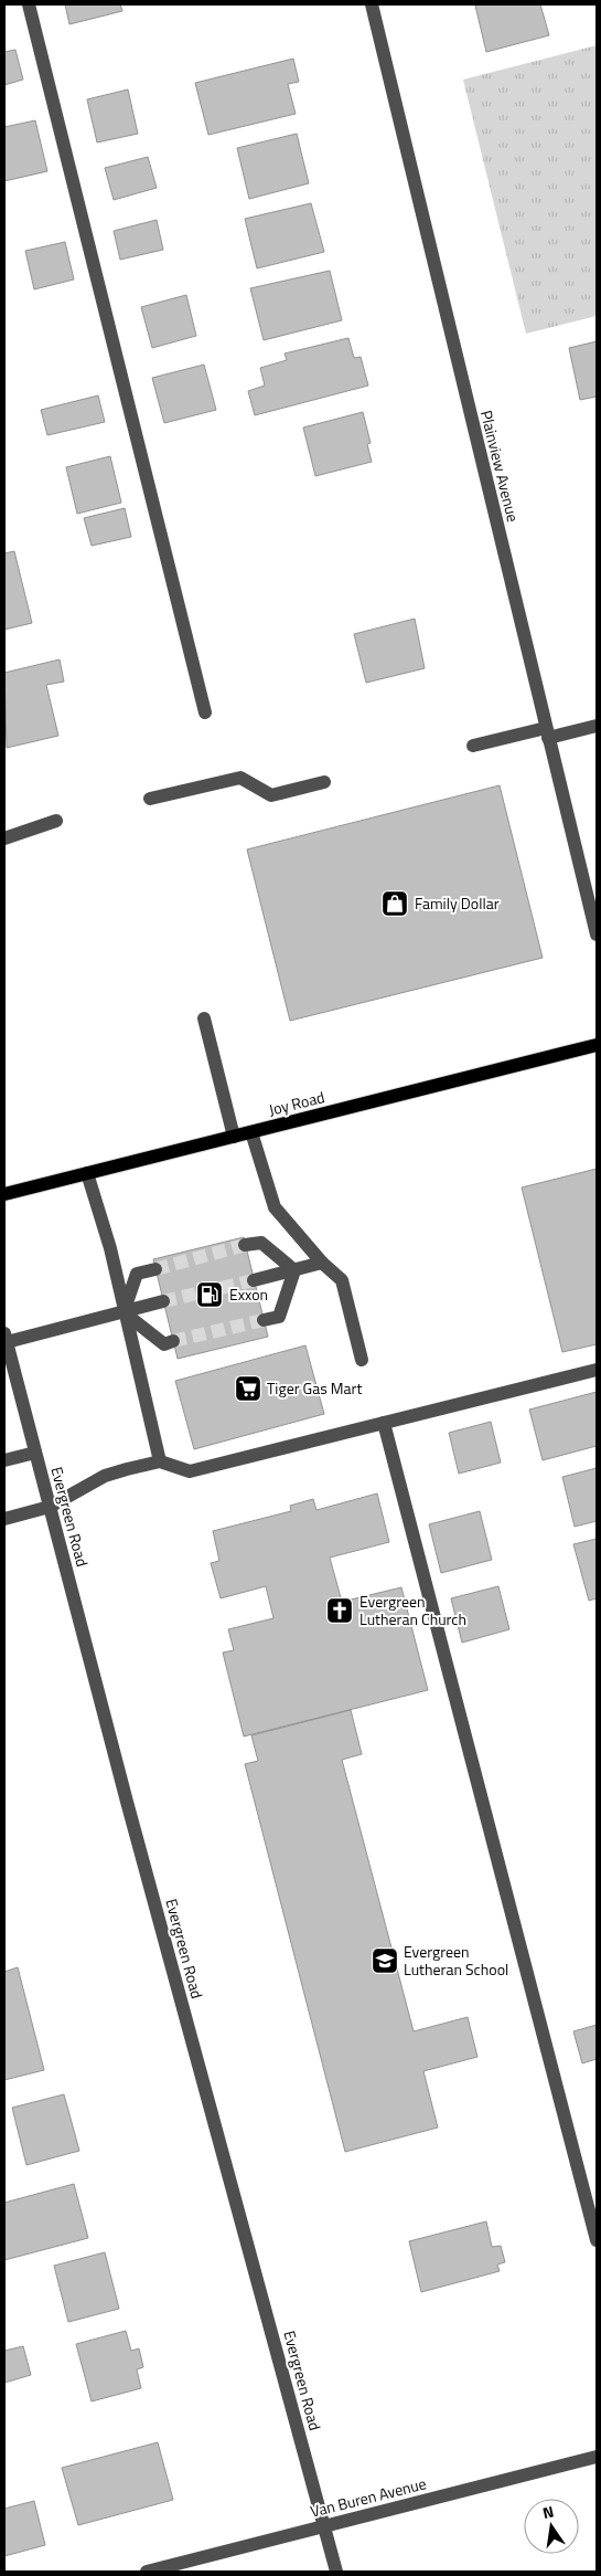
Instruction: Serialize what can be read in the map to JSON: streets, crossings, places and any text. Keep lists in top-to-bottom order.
{
  "streets": {
    "main road": ["Joy Road"],
    "street": ["Plainview Avenue", "Evergreen Road", "Van Buren Avenue"]
  },
  "crossings": [
    ["Evergreen Road", "Van Buren Avenue"]
  ],
  "places": {
    "shop": ["Family Dollar"],
    "fuel station": ["Exxon"],
    "supermarket": ["Tiger Gas Mart"],
    "church": ["Evergreen Lutheran Church"],
    "school or university": ["Evergreen Lutheran School"]
  },
  "north": "top"
}
